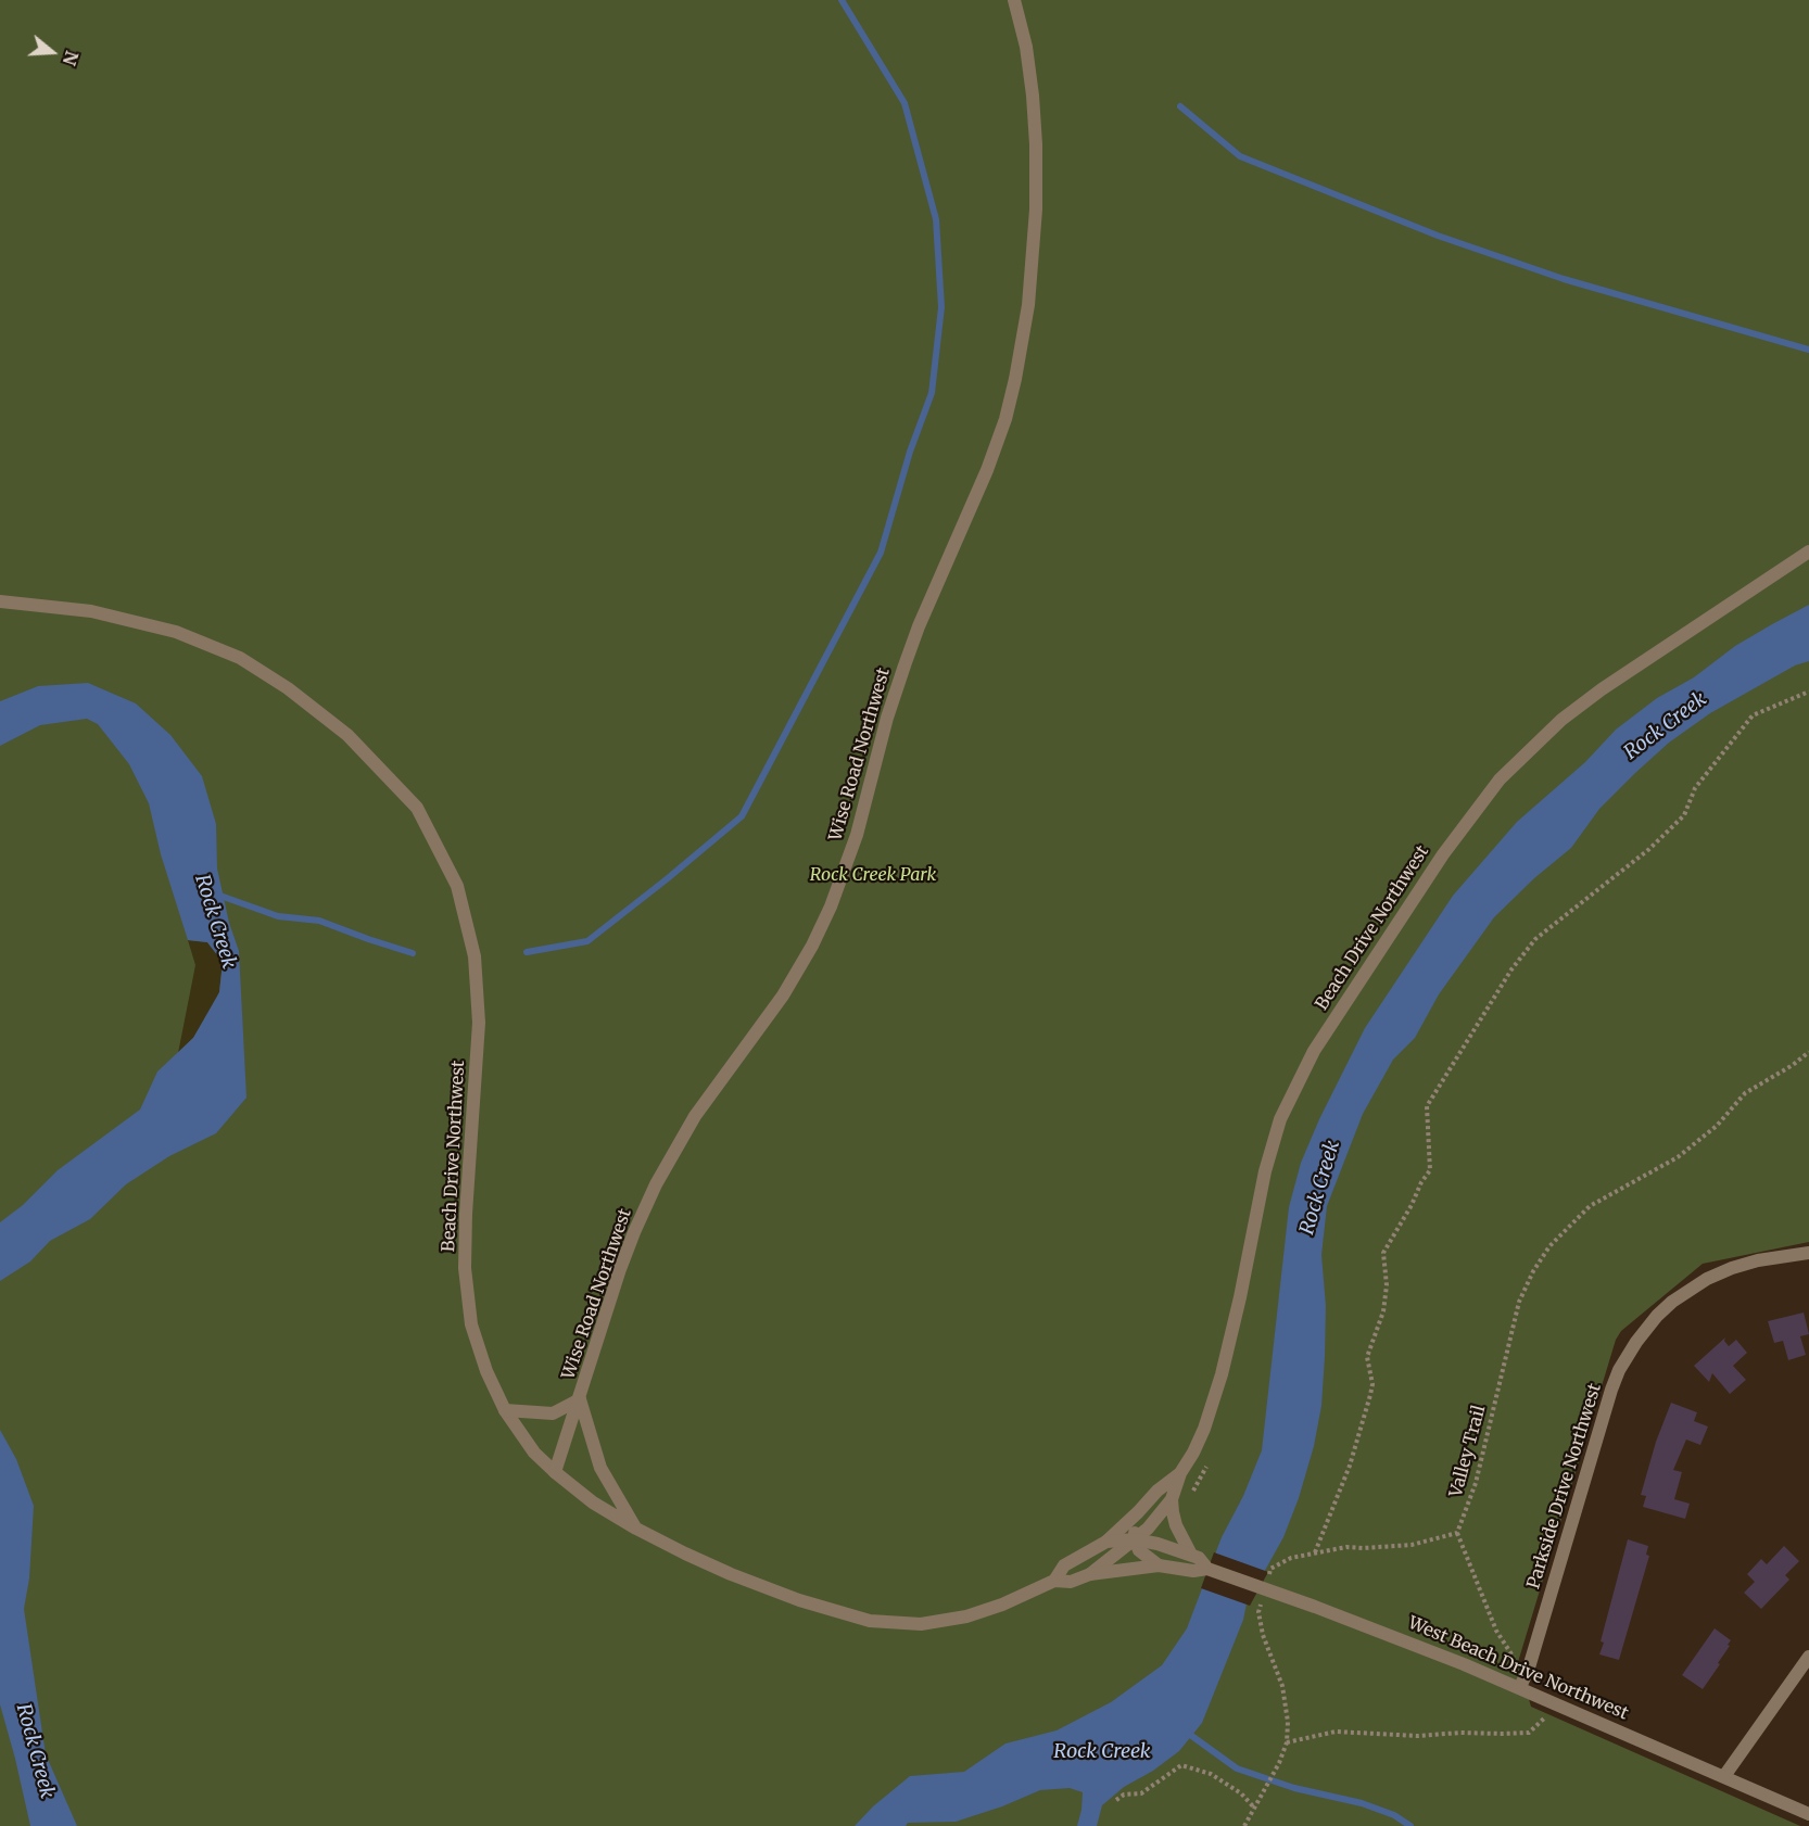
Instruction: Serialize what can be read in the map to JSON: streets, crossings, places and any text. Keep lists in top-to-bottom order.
{
  "streets": {
    "street": [
      "Wise Road Northwest",
      "Beach Drive Northwest",
      "Parkside Drive Northwest",
      "West Beach Drive Northwest"
    ],
    "path": ["Valley Trail"]
  },
  "crossings": [
    ["Wise Road Northwest", "Beach Drive Northwest"],
    ["Beach Drive Northwest", "West Beach Drive Northwest"],
    ["Parkside Drive Northwest", "West Beach Drive Northwest"]
  ],
  "water": ["Rock Creek"],
  "parks": ["Rock Creek Park"],
  "north": "right"
}
